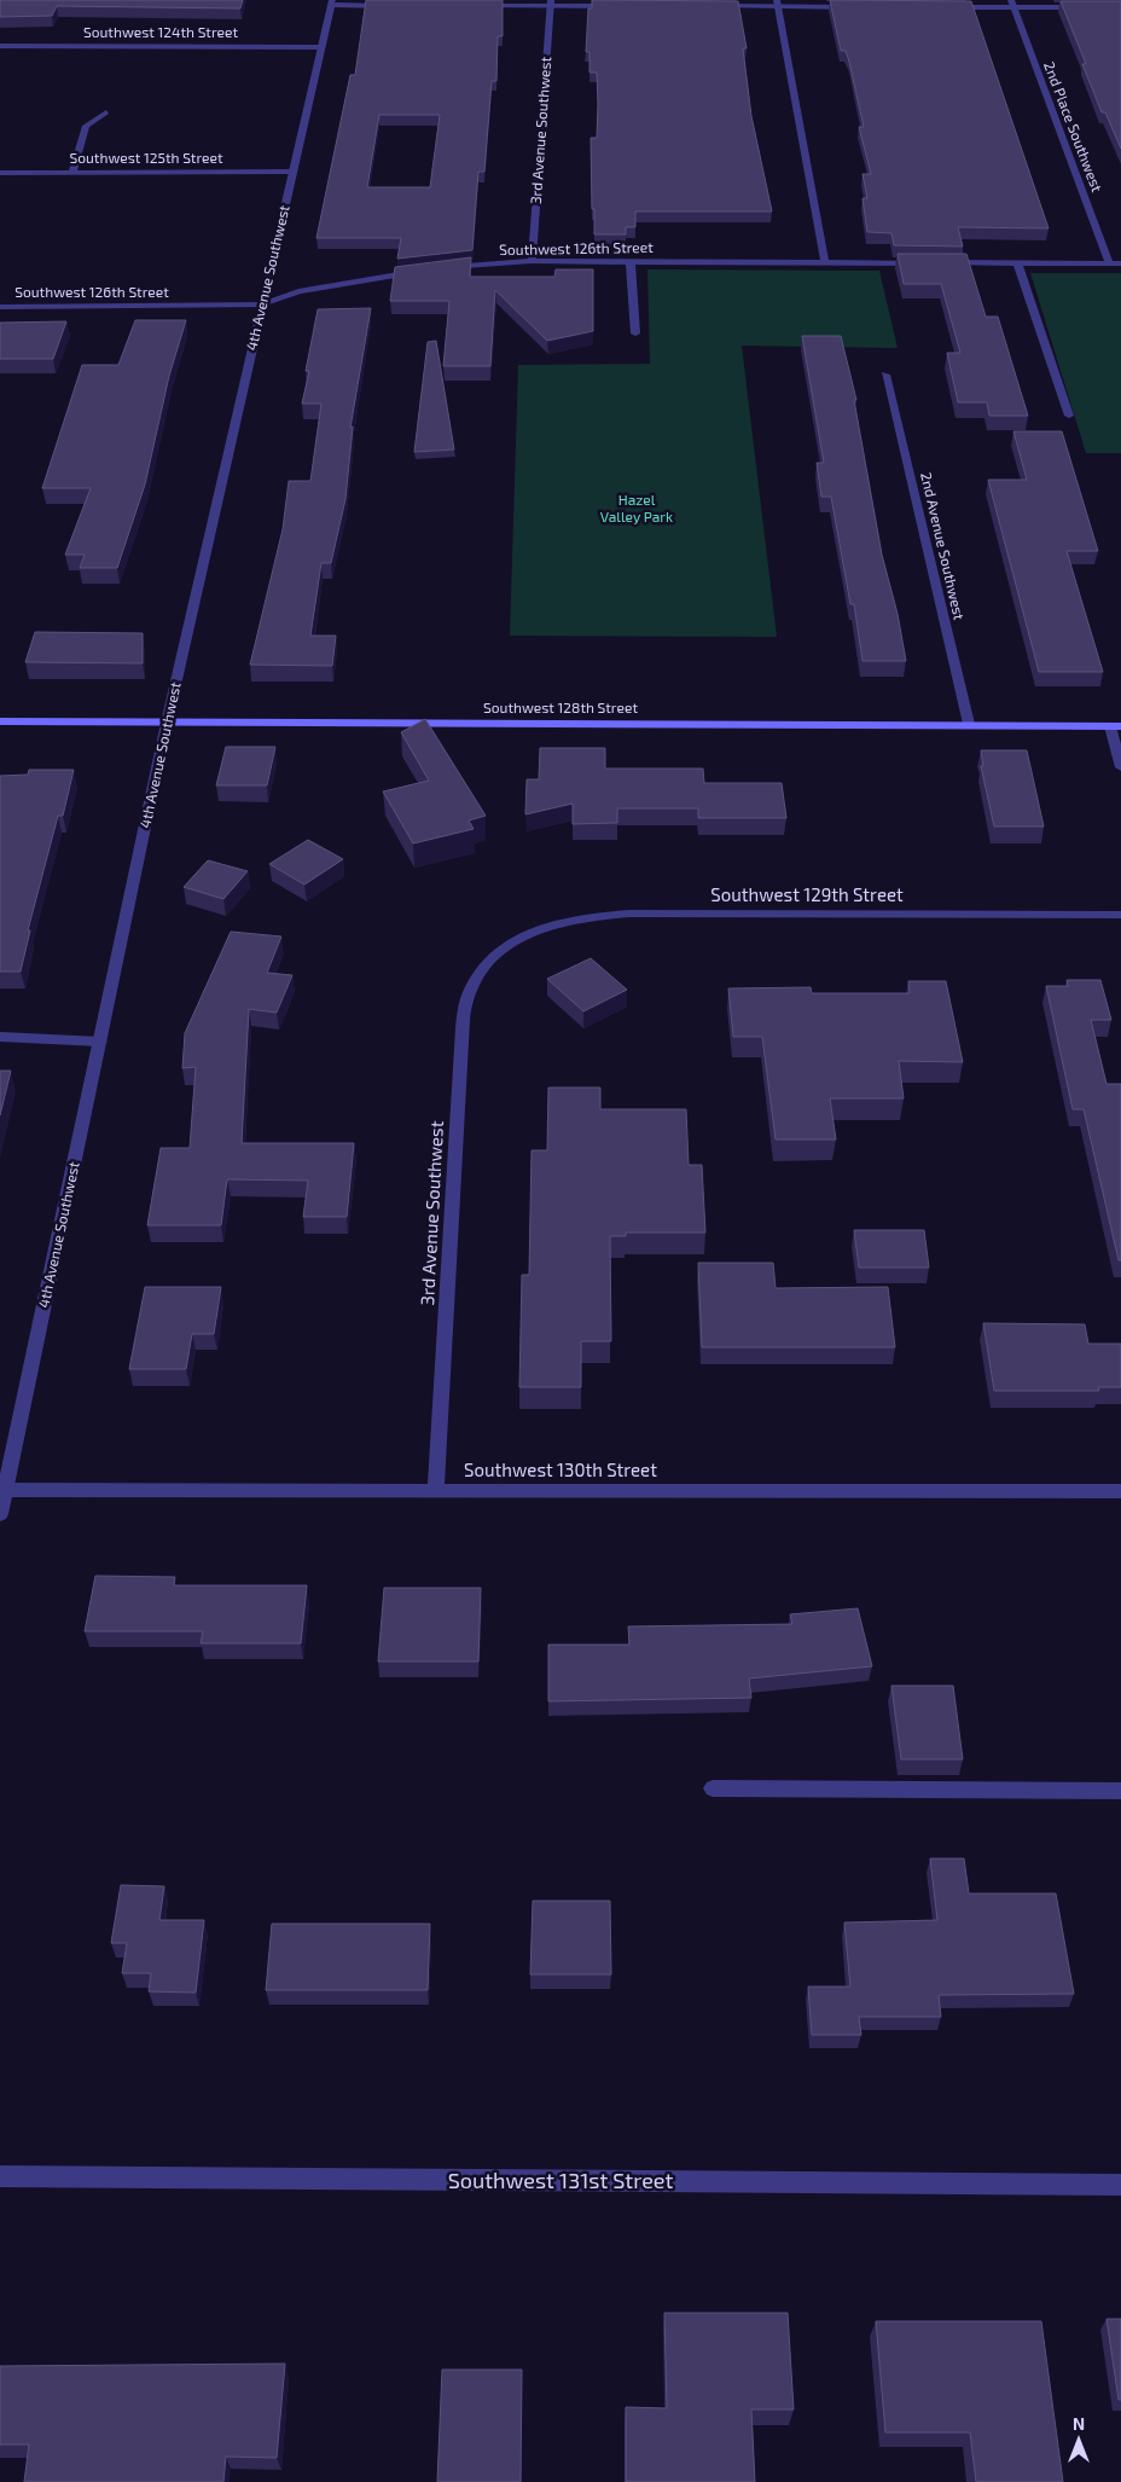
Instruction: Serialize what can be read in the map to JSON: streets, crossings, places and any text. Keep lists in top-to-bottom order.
{
  "streets": {
    "main road": ["Southwest 128th Street"],
    "street": [
      "Southwest 124th Street",
      "2nd Place Southwest",
      "3rd Avenue Southwest",
      "Southwest 125th Street",
      "Southwest 126th Street",
      "4th Avenue Southwest",
      "2nd Avenue Southwest",
      "Southwest 129th Street",
      "Southwest 130th Street",
      "Southwest 131st Street"
    ]
  },
  "crossings": [
    ["Southwest 124th Street", "4th Avenue Southwest"],
    ["2nd Place Southwest", "Southwest 126th Street"],
    ["3rd Avenue Southwest", "Southwest 126th Street"],
    ["3rd Avenue Southwest", "Southwest 129th Street"],
    ["3rd Avenue Southwest", "Southwest 130th Street"],
    ["Southwest 125th Street", "4th Avenue Southwest"],
    ["Southwest 126th Street", "4th Avenue Southwest"],
    ["4th Avenue Southwest", "Southwest 128th Street"],
    ["4th Avenue Southwest", "Southwest 130th Street"],
    ["2nd Avenue Southwest", "Southwest 128th Street"]
  ],
  "parks": ["Hazel Valley Park"],
  "north": "top"
}
